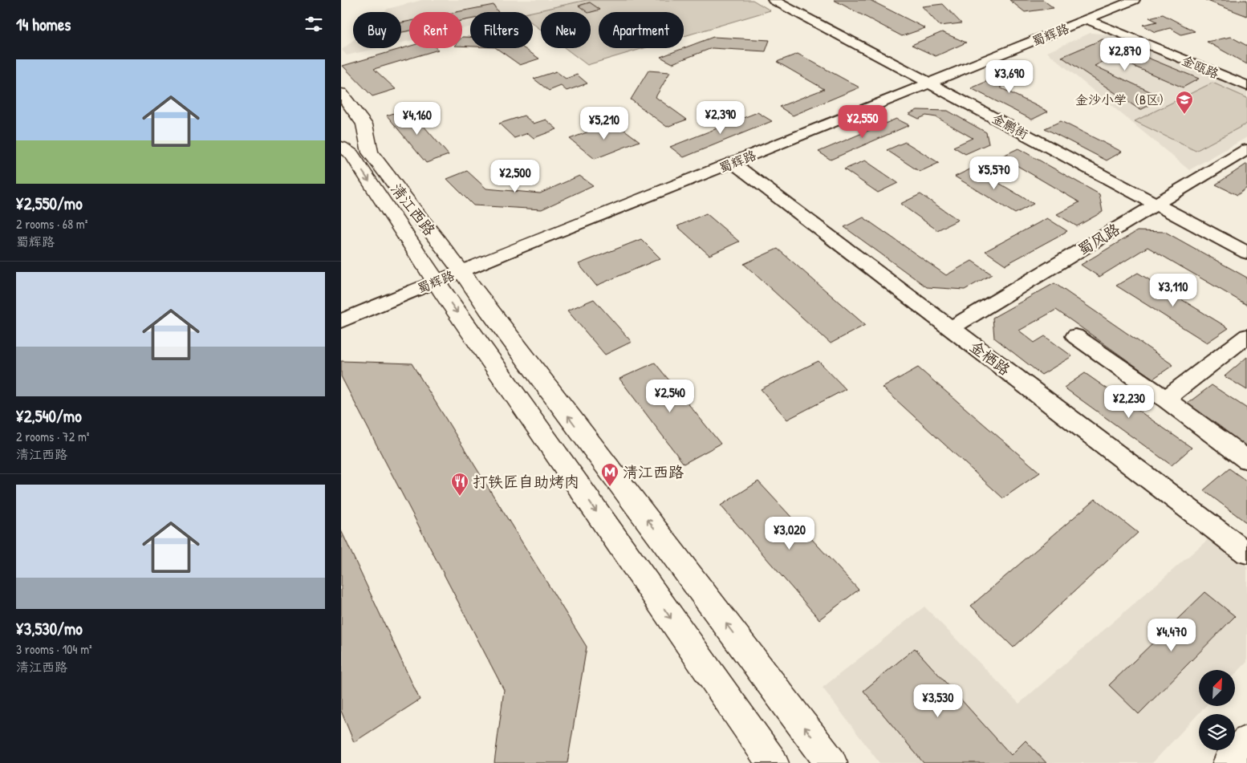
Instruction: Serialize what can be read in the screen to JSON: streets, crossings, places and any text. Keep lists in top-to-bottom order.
{
  "streets": {
    "main road": ["清江西路"],
    "street": [
      "蜀辉路",
      "金瓯路",
      "金鹏街",
      "蜀风路",
      "金栖路"
    ]
  },
  "crossings": [
    ["蜀辉路", "金瓯路"],
    ["蜀辉路", "金鹏街"],
    ["蜀辉路", "清江西路"],
    ["蜀辉路", "金栖路"],
    ["金鹏街", "蜀风路"],
    ["蜀风路", "金栖路"]
  ],
  "places": {
    "school or university": ["金沙小学（B区）"],
    "metro station": ["清江西路"],
    "restaurant": ["打铁匠自助烤肉"]
  },
  "north": "top right",
  "page": {
    "heading": "14 homes",
    "chip": [
      "Buy",
      "Rent",
      "Filters",
      "New",
      "Apartment"
    ],
    "price": [
      "¥2,870",
      "¥3,690",
      "¥2,390",
      "¥4,160",
      "¥2,550",
      "¥5,210",
      "¥5,570",
      "¥2,500",
      "¥3,110",
      "¥2,540",
      "¥2,230",
      "¥3,020",
      "¥4,470",
      "¥3,530"
    ],
    "list": [
      {
        "name": "¥2,550/mo",
        "note": "2 rooms · 68 m² · 蜀辉路"
      },
      {
        "name": "¥2,540/mo",
        "note": "2 rooms · 72 m² · 清江西路"
      },
      {
        "name": "¥3,530/mo",
        "note": "3 rooms · 104 m² · 清江西路"
      }
    ]
  }
}
